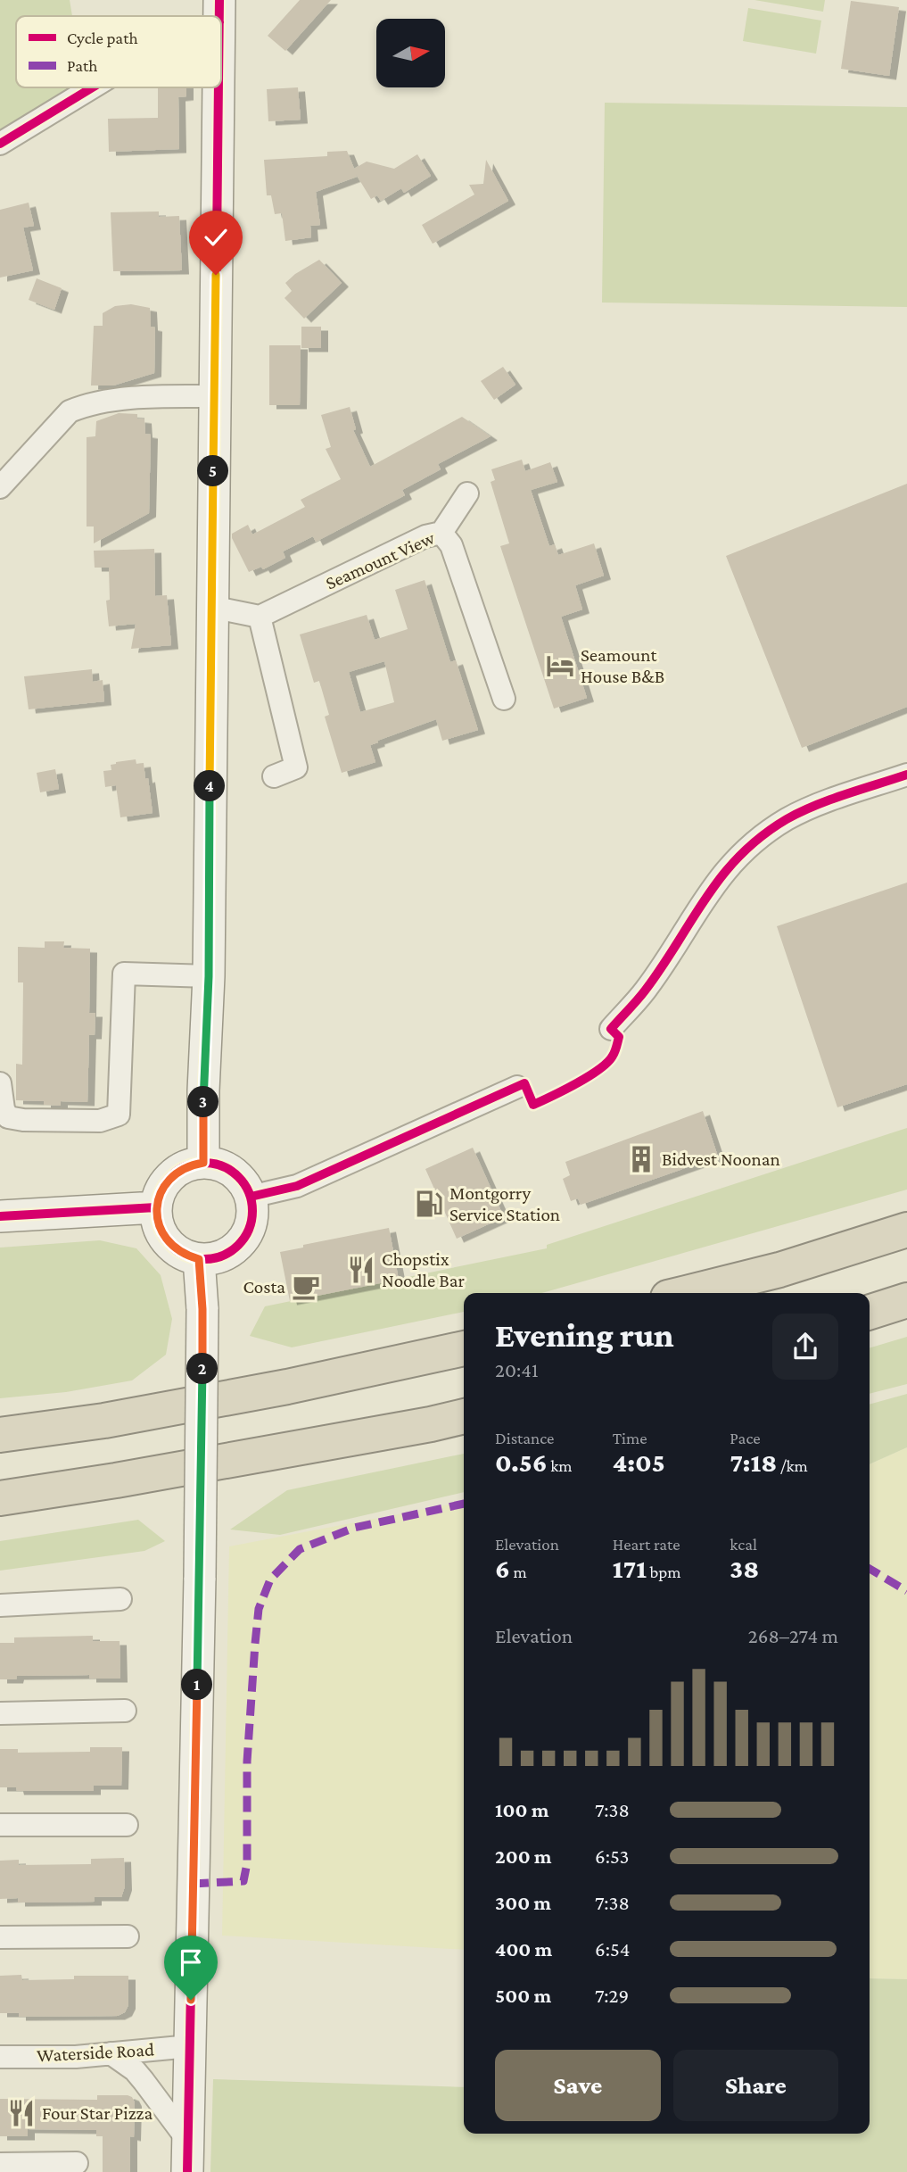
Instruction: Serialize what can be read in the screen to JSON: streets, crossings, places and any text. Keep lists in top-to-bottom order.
{
  "streets": {
    "street": ["Seamount View", "Waterside Road"]
  },
  "places": {
    "hotel": ["Seamount House B&B"],
    "building": ["Bidvest Noonan"],
    "fuel station": ["Montgorry Service Station"],
    "restaurant": ["Chopstix Noodle Bar", "Four Star Pizza"],
    "cafe": ["Costa"]
  },
  "legend": ["Cycle path", "Path"],
  "north": "right",
  "page": {
    "pins": [
      "5",
      "4",
      "3",
      "2",
      "1"
    ],
    "heading": ["Evening run", "20:41"],
    "stats": [
      ["Distance", "0.56 km"],
      ["Time", "4:05"],
      ["Pace", "7:18 /km"],
      ["Elevation", "6 m"],
      ["Heart rate", "171 bpm"],
      ["kcal", "38"]
    ],
    "chart": ["Elevation", "268–274 m"],
    "list": [
      {
        "name": "100 m",
        "note": "7:38"
      },
      {
        "name": "200 m",
        "note": "6:53"
      },
      {
        "name": "300 m",
        "note": "7:38"
      },
      {
        "name": "400 m",
        "note": "6:54"
      },
      {
        "name": "500 m",
        "note": "7:29"
      }
    ],
    "buttons": ["Save", "Share"]
  }
}
